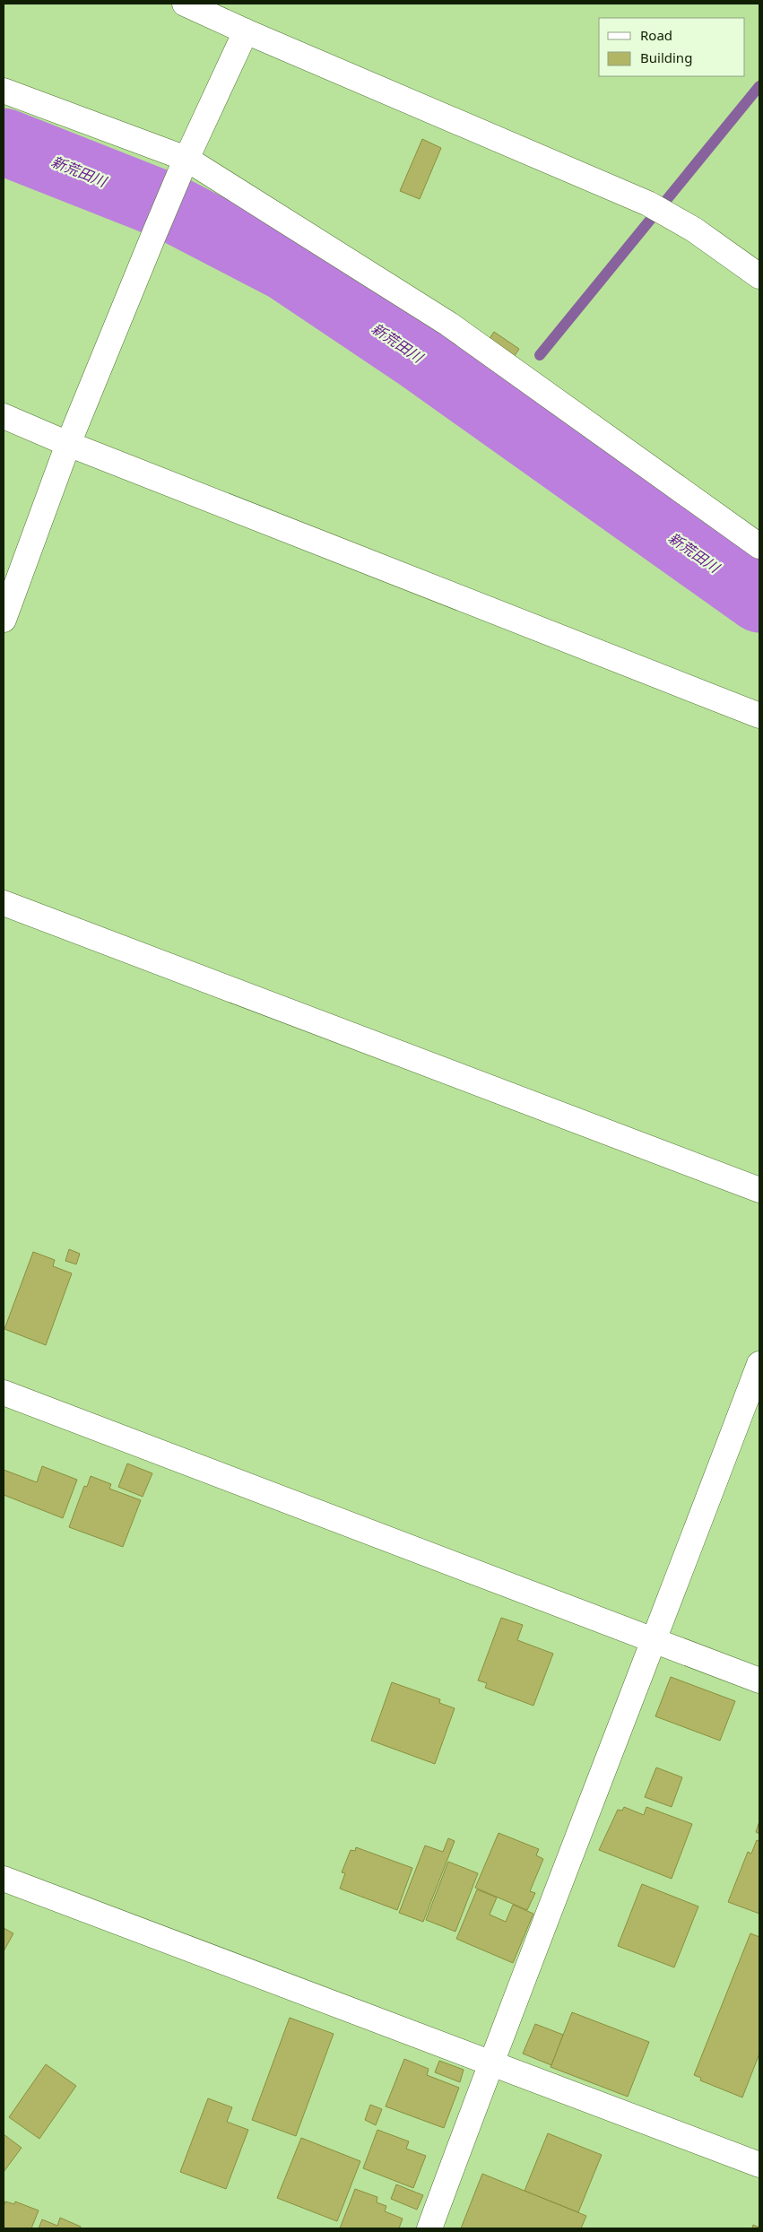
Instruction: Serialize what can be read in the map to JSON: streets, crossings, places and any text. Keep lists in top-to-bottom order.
{
  "water": ["新荒田川"],
  "legend": ["Road", "Building"]
}
